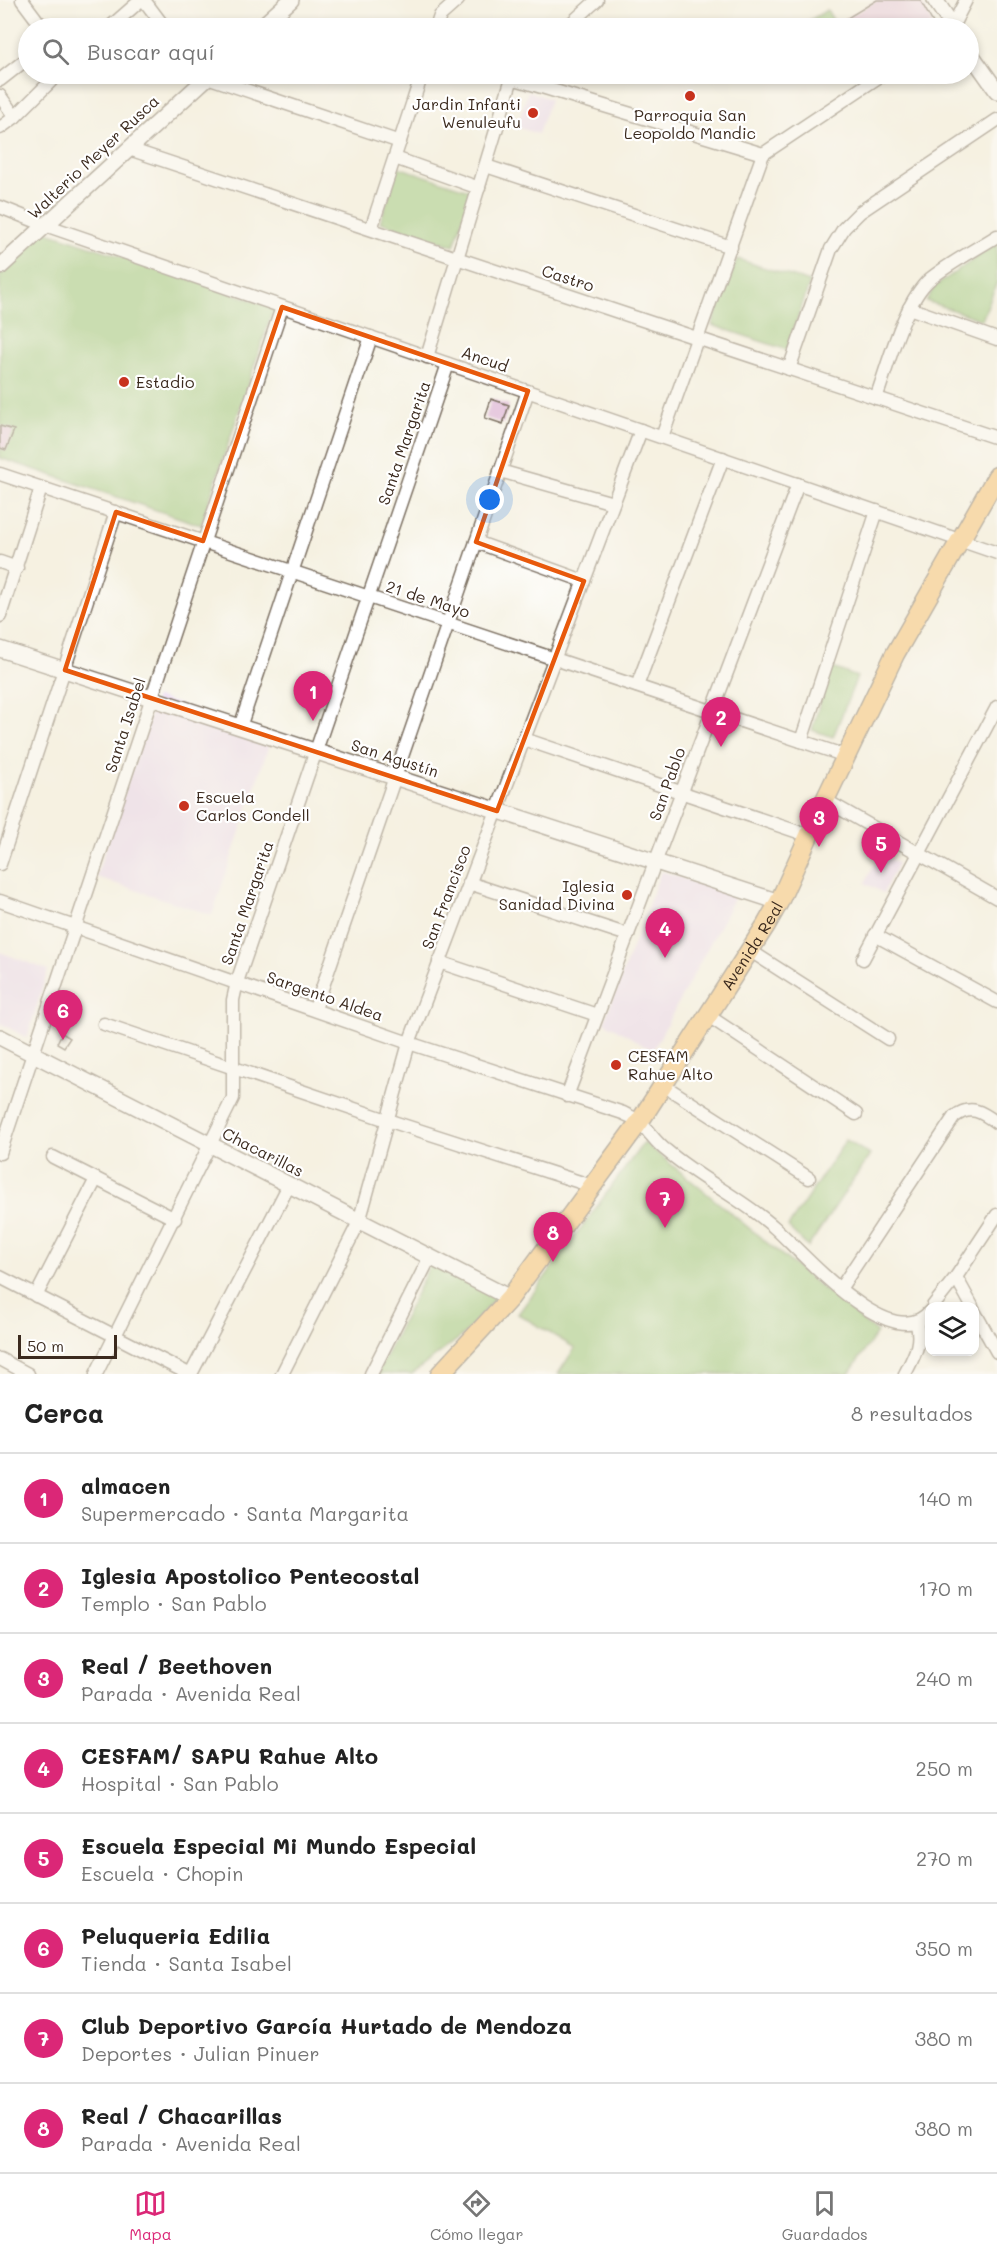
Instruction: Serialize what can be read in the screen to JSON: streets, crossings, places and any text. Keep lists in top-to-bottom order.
{
  "streets": {
    "main road": ["Avenida Real"],
    "street": [
      "Walterio Meyer Rusca",
      "Castro",
      "Ancud",
      "Santa Margarita",
      "21 de Mayo",
      "Santa Isabel",
      "San Agustín",
      "San Pablo",
      "San Francisco",
      "Sargento Aldea",
      "Chacarillas"
    ]
  },
  "crossings": [
    ["Walterio Meyer Rusca", "Castro"],
    ["Walterio Meyer Rusca", "Ancud"],
    ["Ancud", "Santa Margarita"],
    ["Ancud", "Santa Isabel"],
    ["Ancud", "San Pablo"],
    ["Ancud", "San Francisco"],
    ["Ancud", "Avenida Real"],
    ["Santa Margarita", "21 de Mayo"],
    ["Santa Margarita", "San Agustín"],
    ["Santa Margarita", "Sargento Aldea"],
    ["Santa Margarita", "Chacarillas"],
    ["21 de Mayo", "Santa Isabel"],
    ["21 de Mayo", "San Pablo"],
    ["21 de Mayo", "San Francisco"],
    ["21 de Mayo", "Avenida Real"],
    ["Santa Isabel", "San Agustín"],
    ["Santa Isabel", "Sargento Aldea"],
    ["Santa Isabel", "Chacarillas"],
    ["San Agustín", "San Pablo"],
    ["San Agustín", "San Francisco"],
    ["San Agustín", "Avenida Real"],
    ["San Pablo", "Sargento Aldea"],
    ["San Francisco", "Sargento Aldea"],
    ["San Francisco", "Chacarillas"],
    ["Avenida Real", "Sargento Aldea"],
    ["Avenida Real", "Chacarillas"]
  ],
  "places": [
    "Parroquia San Leopoldo Mandic",
    "Jardin Infanti Wenuleufu",
    "Estadio",
    "Escuela Carlos Condell",
    "Iglesia Sanidad Divina",
    "CESFAM Rahue Alto"
  ],
  "scale_bar": "50 m",
  "page": {
    "search": "Buscar aquí",
    "pins": [
      "1",
      "2",
      "3",
      "5",
      "4",
      "6",
      "7",
      "8"
    ],
    "scale": "50 m",
    "heading": ["Cerca", "8 resultados"],
    "list": [
      {
        "mark": "1",
        "name": "almacen",
        "note": "Supermercado · Santa Margarita",
        "value": "140 m"
      },
      {
        "mark": "2",
        "name": "Iglesia Apostolico Pentecostal",
        "note": "Templo · San Pablo",
        "value": "170 m"
      },
      {
        "mark": "3",
        "name": "Real / Beethoven",
        "note": "Parada · Avenida Real",
        "value": "240 m"
      },
      {
        "mark": "4",
        "name": "CESFAM/ SAPU Rahue Alto",
        "note": "Hospital · San Pablo",
        "value": "250 m"
      },
      {
        "mark": "5",
        "name": "Escuela Especial Mi Mundo Especial",
        "note": "Escuela · Chopin",
        "value": "270 m"
      },
      {
        "mark": "6",
        "name": "Peluqueria Edilia",
        "note": "Tienda · Santa Isabel",
        "value": "350 m"
      },
      {
        "mark": "7",
        "name": "Club Deportivo García Hurtado de Mendoza",
        "note": "Deportes · Julian Pinuer",
        "value": "380 m"
      },
      {
        "mark": "8",
        "name": "Real / Chacarillas",
        "note": "Parada · Avenida Real",
        "value": "380 m"
      }
    ],
    "nav": ["Mapa", "Cómo llegar", "Guardados"]
  }
}
